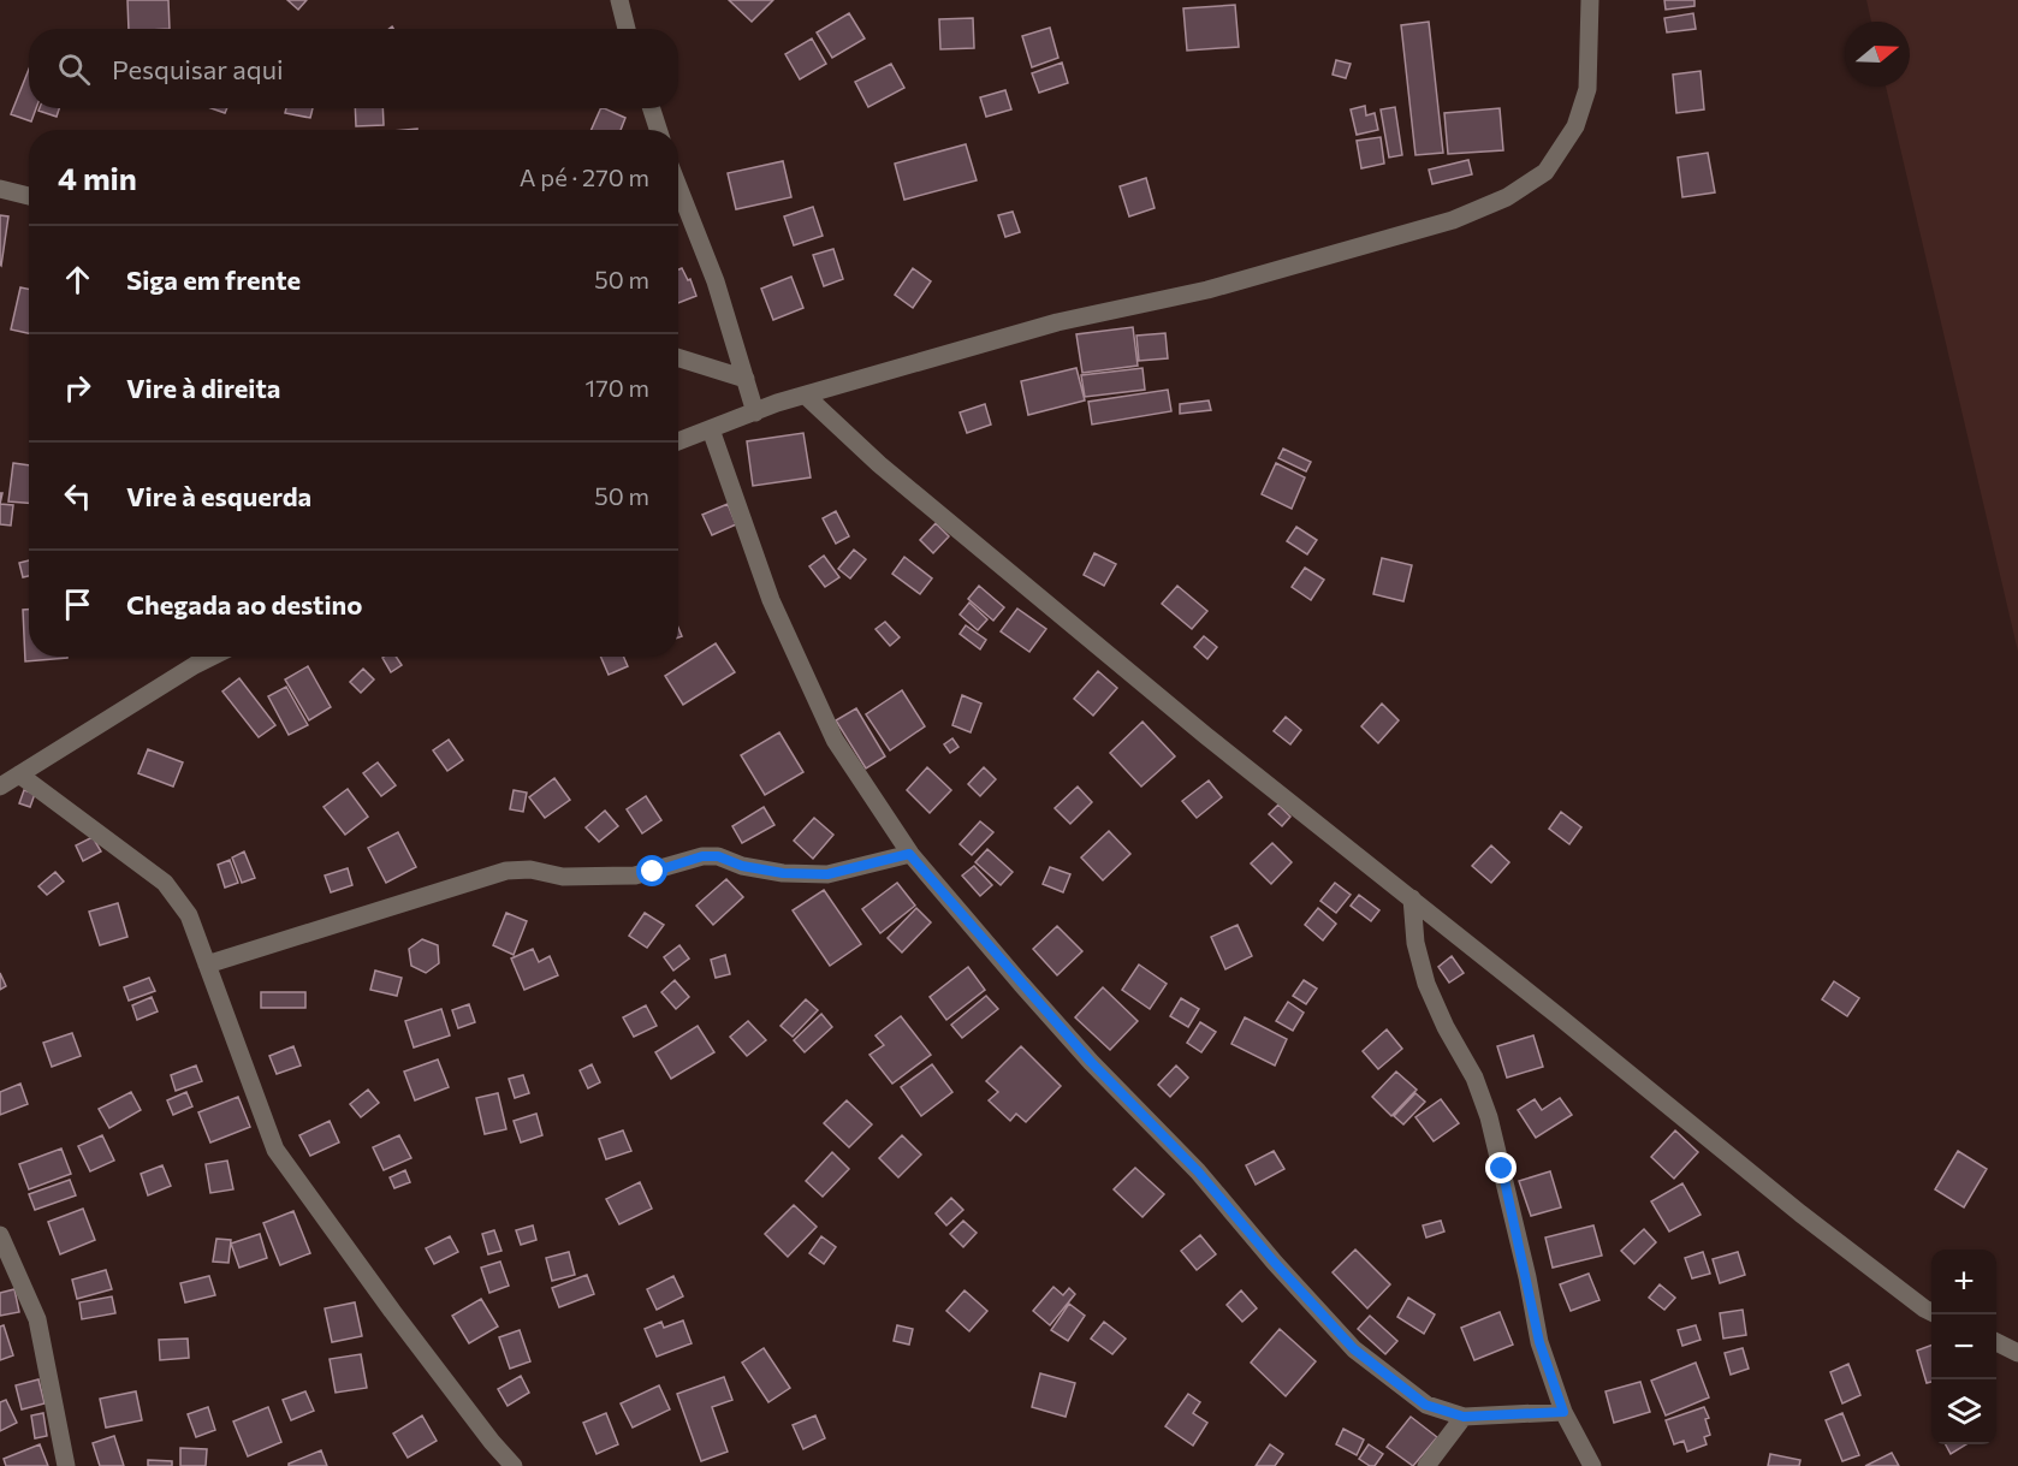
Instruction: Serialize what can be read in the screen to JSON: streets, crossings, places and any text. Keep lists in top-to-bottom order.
{
  "north": "right",
  "page": {
    "search": "Pesquisar aqui",
    "heading": ["4 min", "A pé · 270 m"],
    "list": [
      ["Siga em frente", "50 m"],
      ["Vire à direita", "170 m"],
      ["Vire à esquerda", "50 m"],
      "Chegada ao destino"
    ],
    "map_buttons": ["+", "−"]
  }
}
